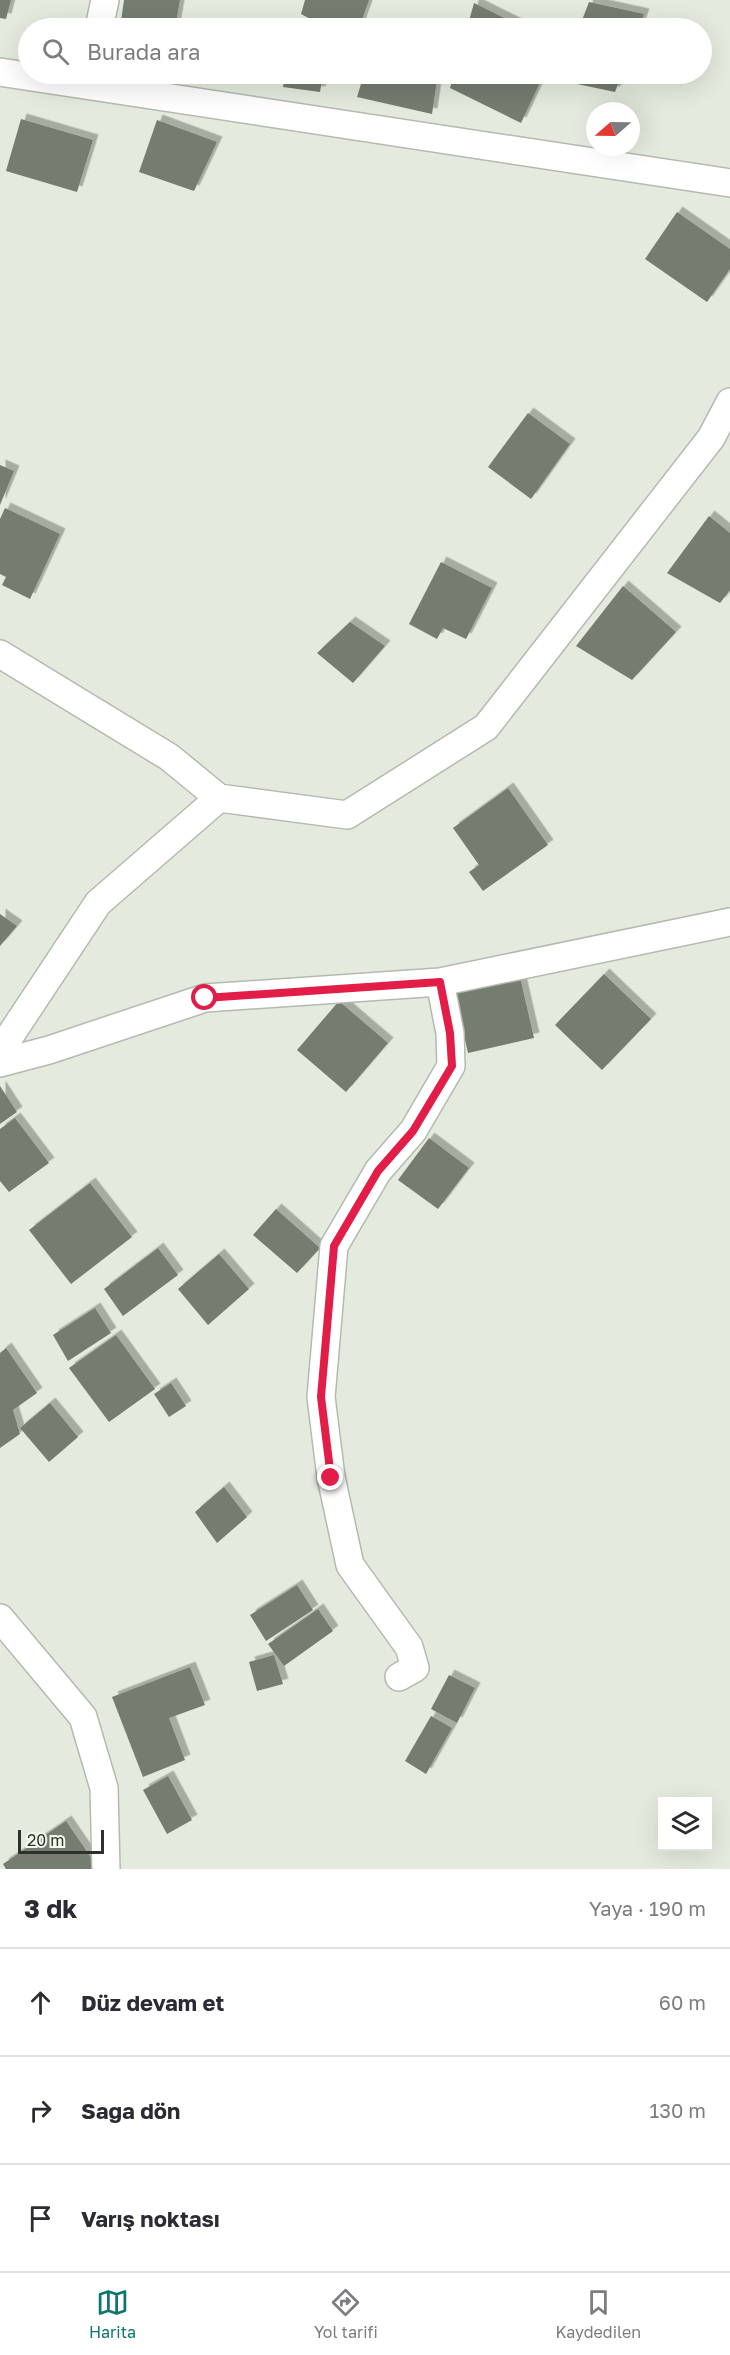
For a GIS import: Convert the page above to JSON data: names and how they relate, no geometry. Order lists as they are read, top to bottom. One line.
{"scale_bar":"20 m","north":"left","page":{"search":"Burada ara","scale":"20 m","heading":["3 dk","Yaya · 190 m"],"list":[["Düz devam et","60 m"],["Sağa dön","130 m"],"Varış noktası"],"nav":["Harita","Yol tarifi","Kaydedilen"]}}
